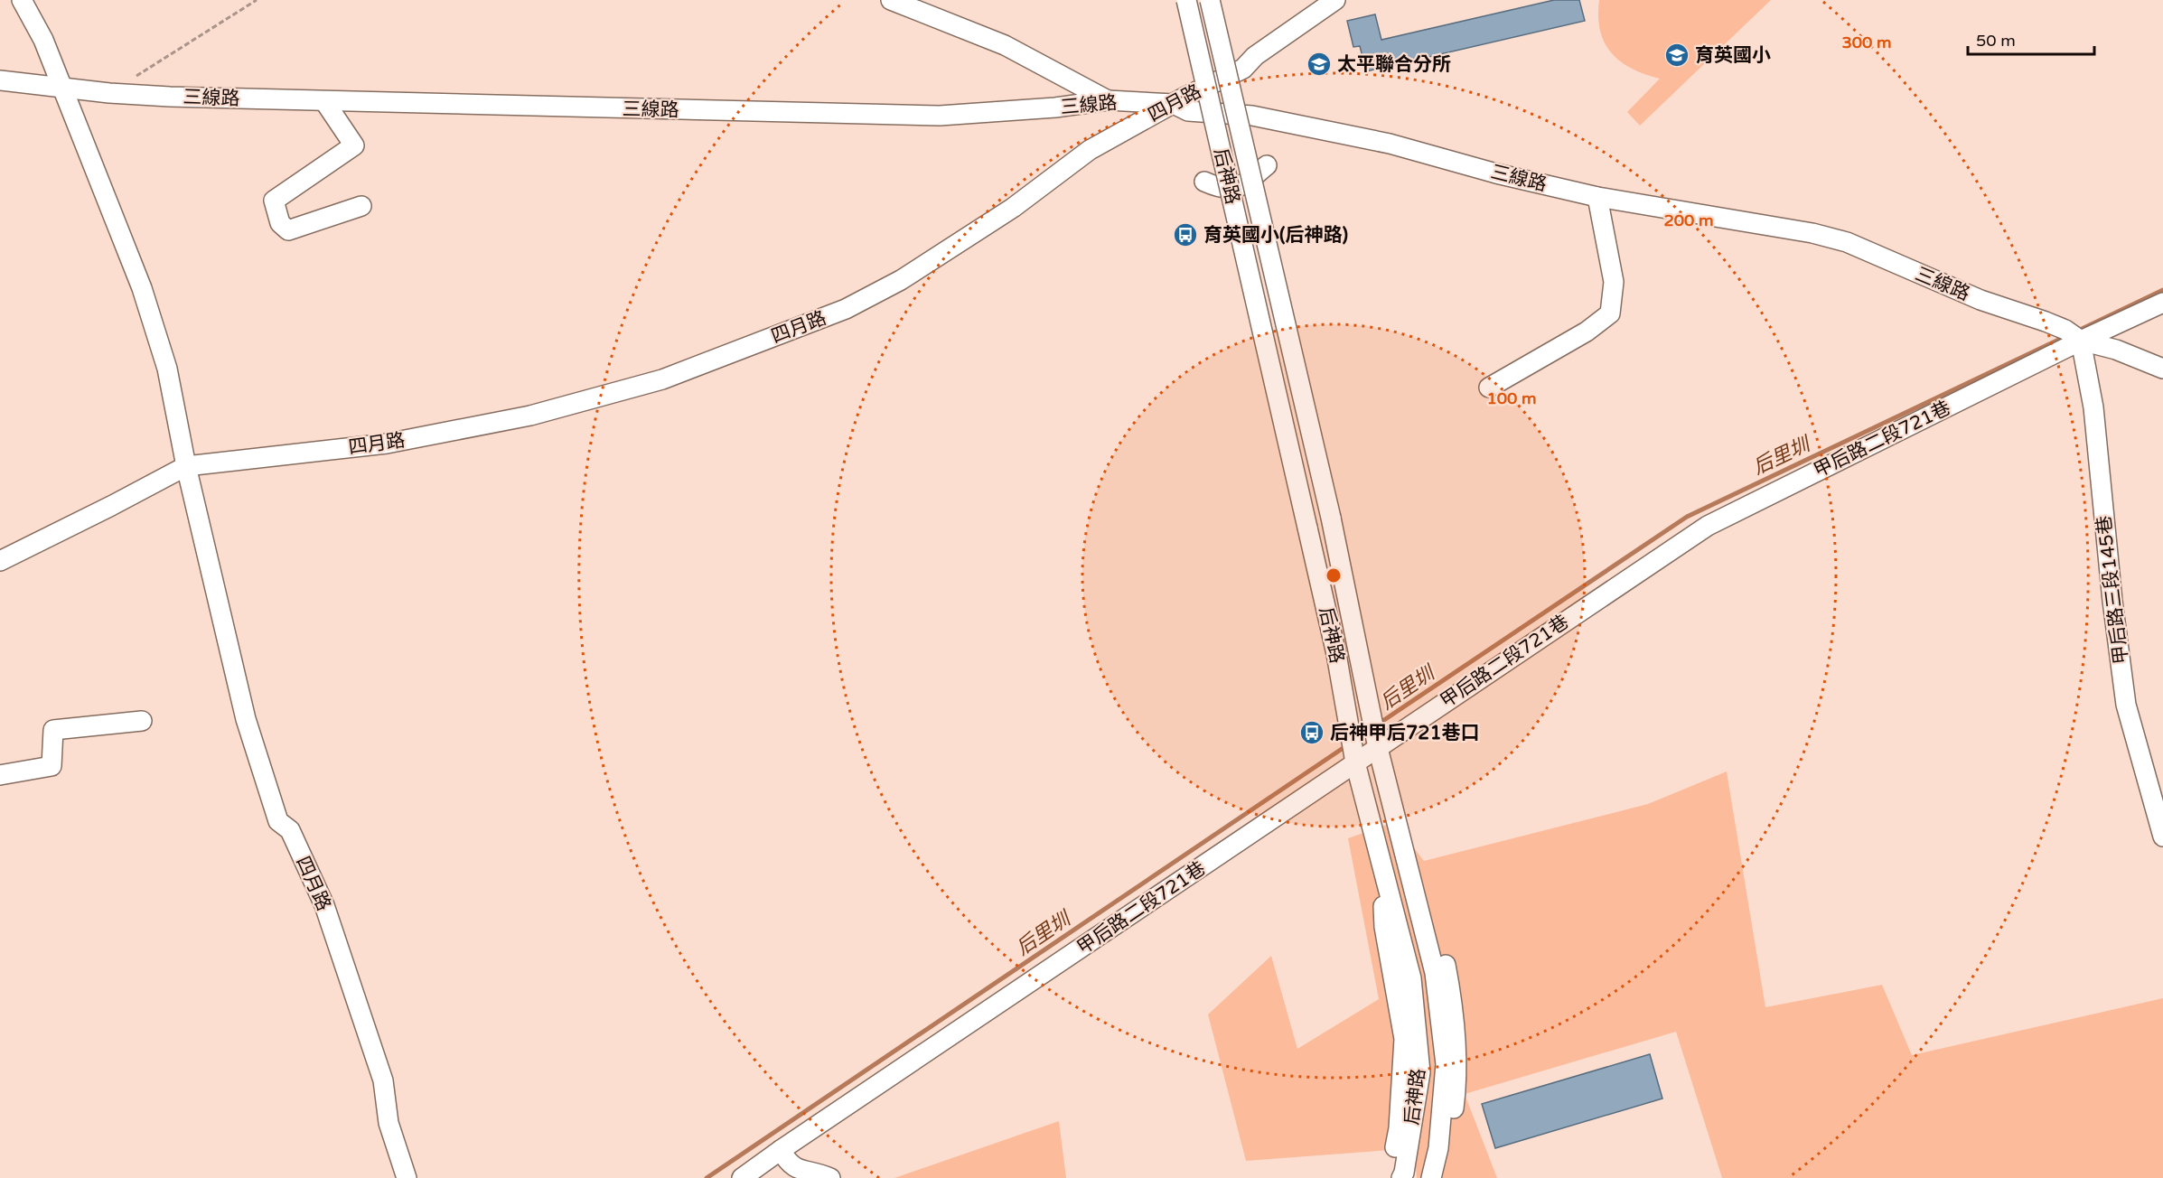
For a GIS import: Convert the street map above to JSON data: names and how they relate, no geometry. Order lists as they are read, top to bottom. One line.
{"streets":{"street":["三線路","四月路","后神路","甲后路二段721巷","甲后路三段145巷"]},"crossings":[["三線路","四月路"],["三線路","甲后路二段721巷"],["三線路","甲后路三段145巷"],["后神路","甲后路二段721巷"],["甲后路二段721巷","甲后路三段145巷"]],"water":["后里圳"],"places":{"school or university":["育英國小","太平聯合分所"],"bus stop":["育英國小(后神路)","后神甲后721巷口"]},"scale_bar":"50 m","rings":["300 m","200 m","100 m"]}
